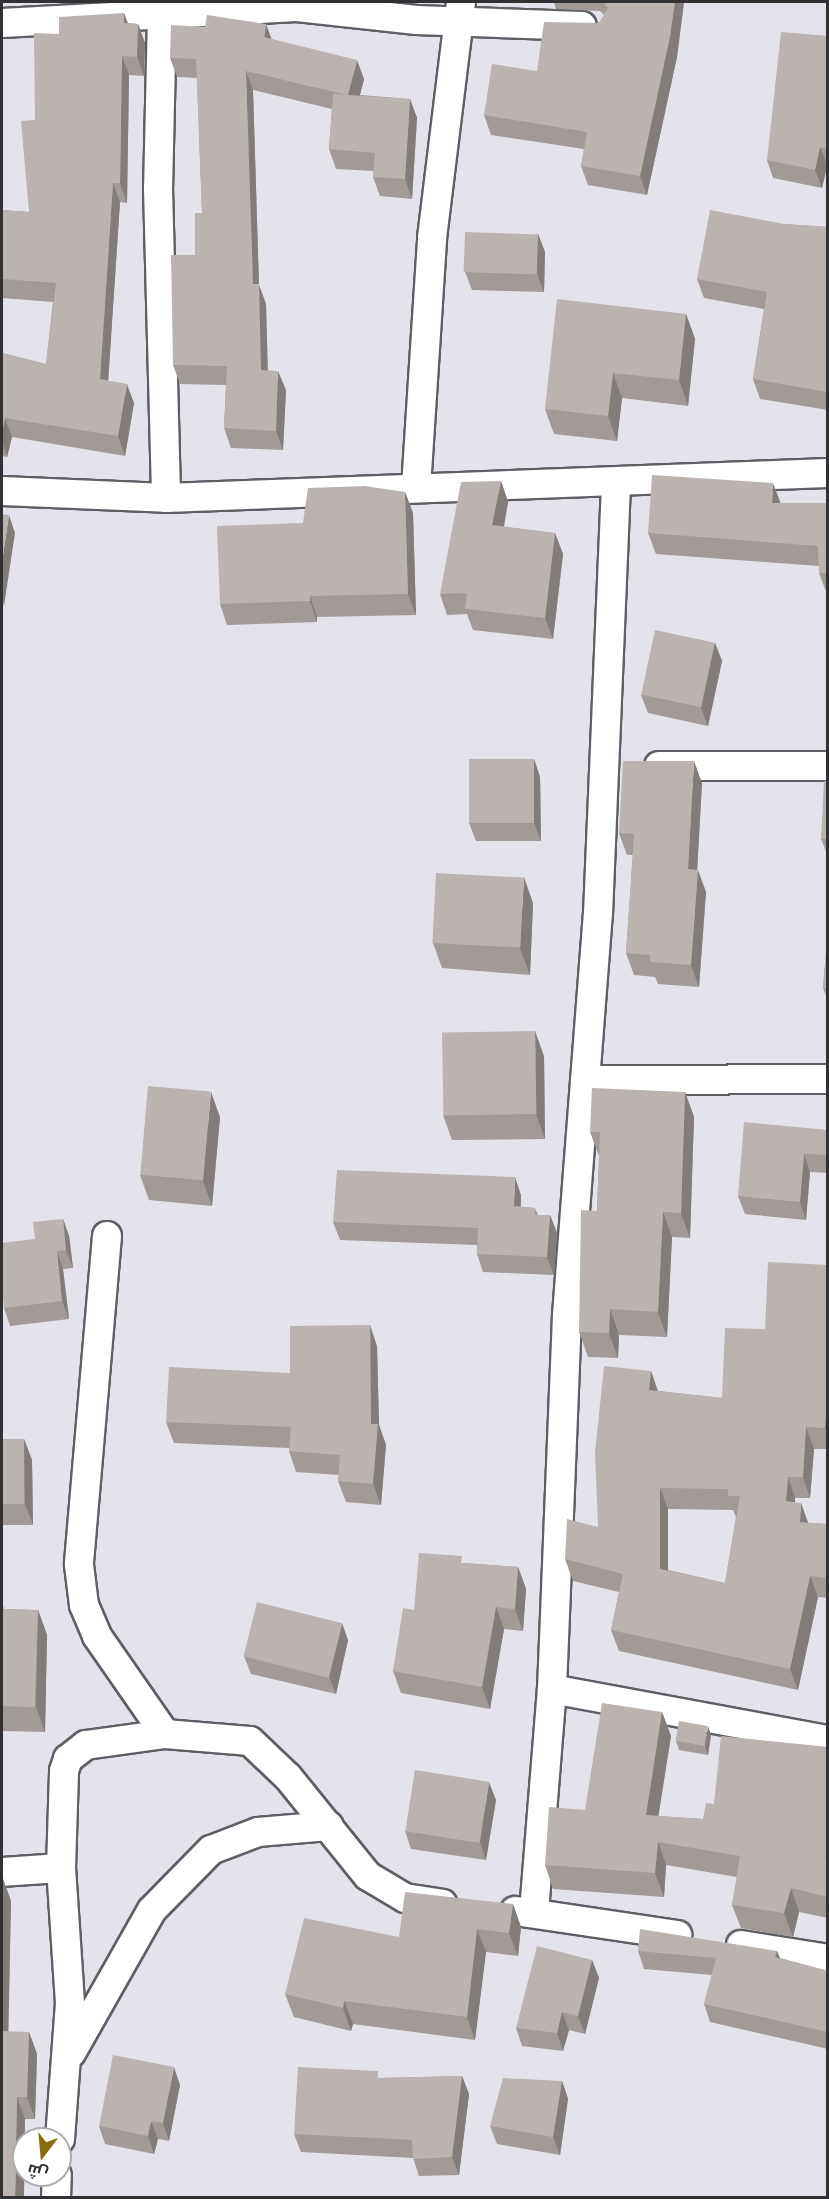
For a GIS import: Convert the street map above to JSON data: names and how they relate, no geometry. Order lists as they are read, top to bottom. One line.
{"north":"bottom"}
